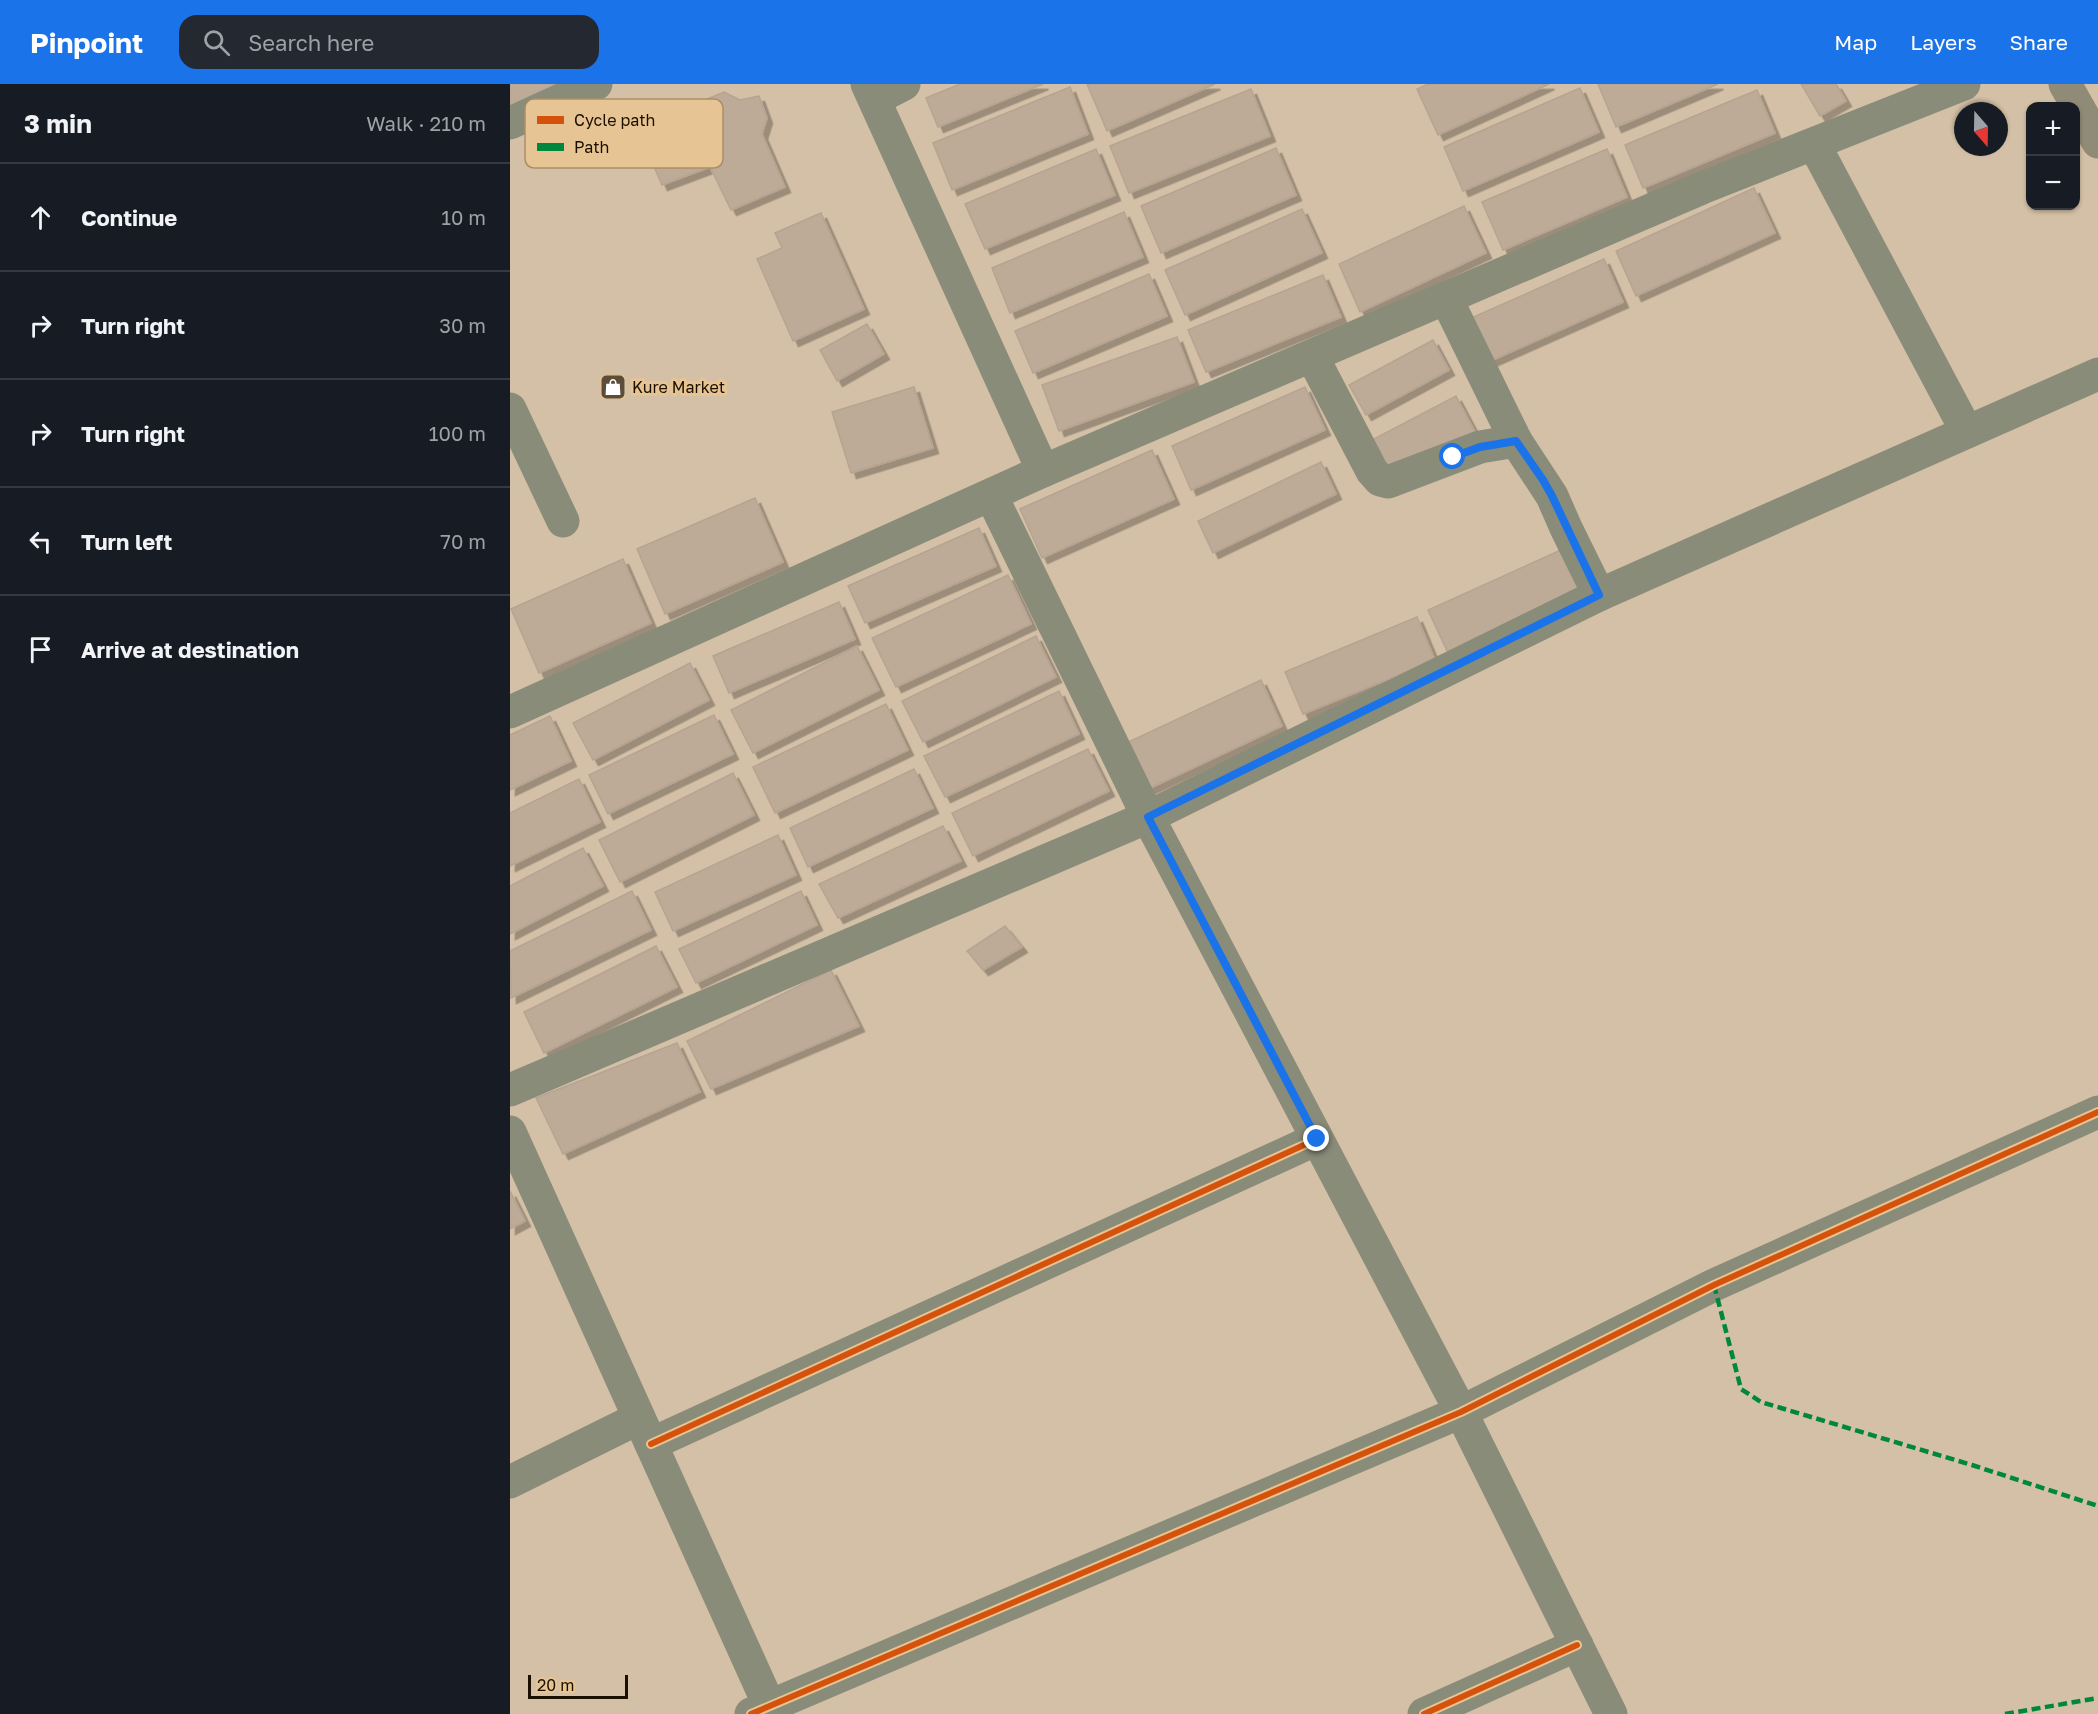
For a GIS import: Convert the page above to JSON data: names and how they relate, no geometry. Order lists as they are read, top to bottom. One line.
{"places":{"shop":["Kure Market"]},"legend":["Cycle path","Path"],"scale_bar":"20 m","north":"bottom","page":{"header":"Pinpoint","search":"Search here","nav":["Map","Layers","Share"],"heading":["3 min","Walk · 210 m"],"map_buttons":["+","−"],"list":[["Continue","10 m"],["Turn right","30 m"],["Turn right","100 m"],["Turn left","70 m"],"Arrive at destination"],"scale":"20 m"}}
